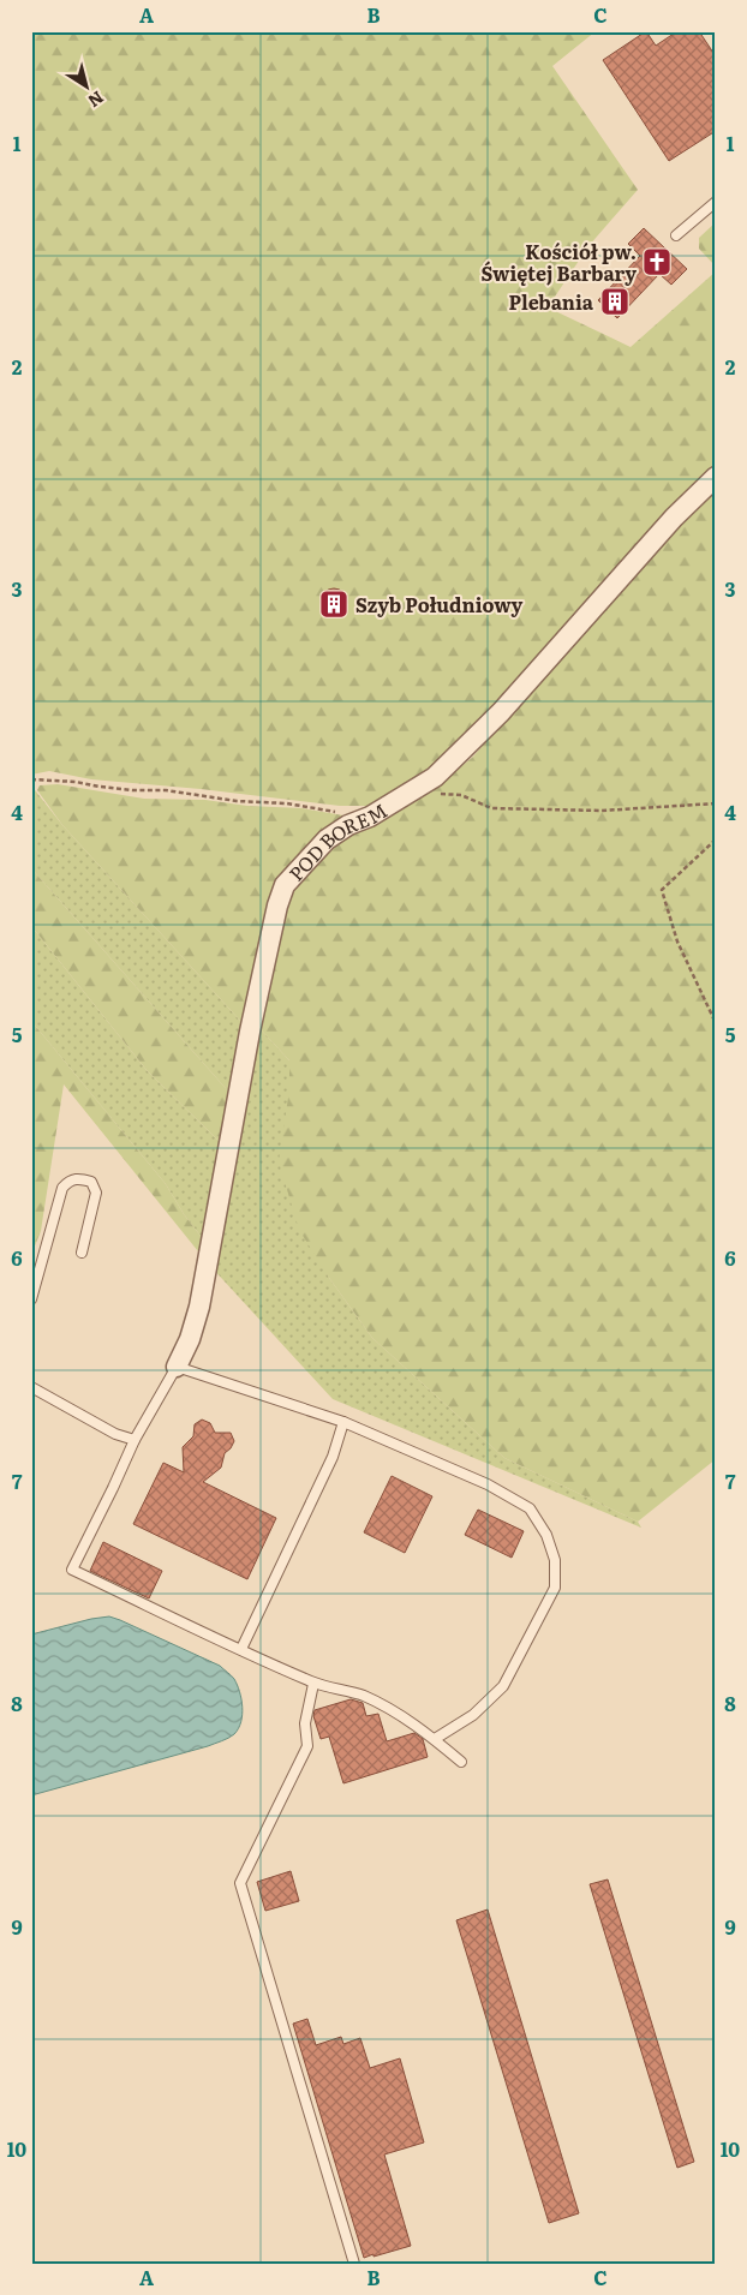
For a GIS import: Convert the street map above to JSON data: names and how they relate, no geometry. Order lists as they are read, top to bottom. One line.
{"streets":{"street":["POD BOREM"]},"places":{"church":["Kościół pw. Świętej Barbary"],"building":["Plebania","Szyb Południowy"]},"north":"bottom right","grid":{"columns":["A","B","C"],"rows":["1","2","3","4","5","6","7","8","9","10"]}}
